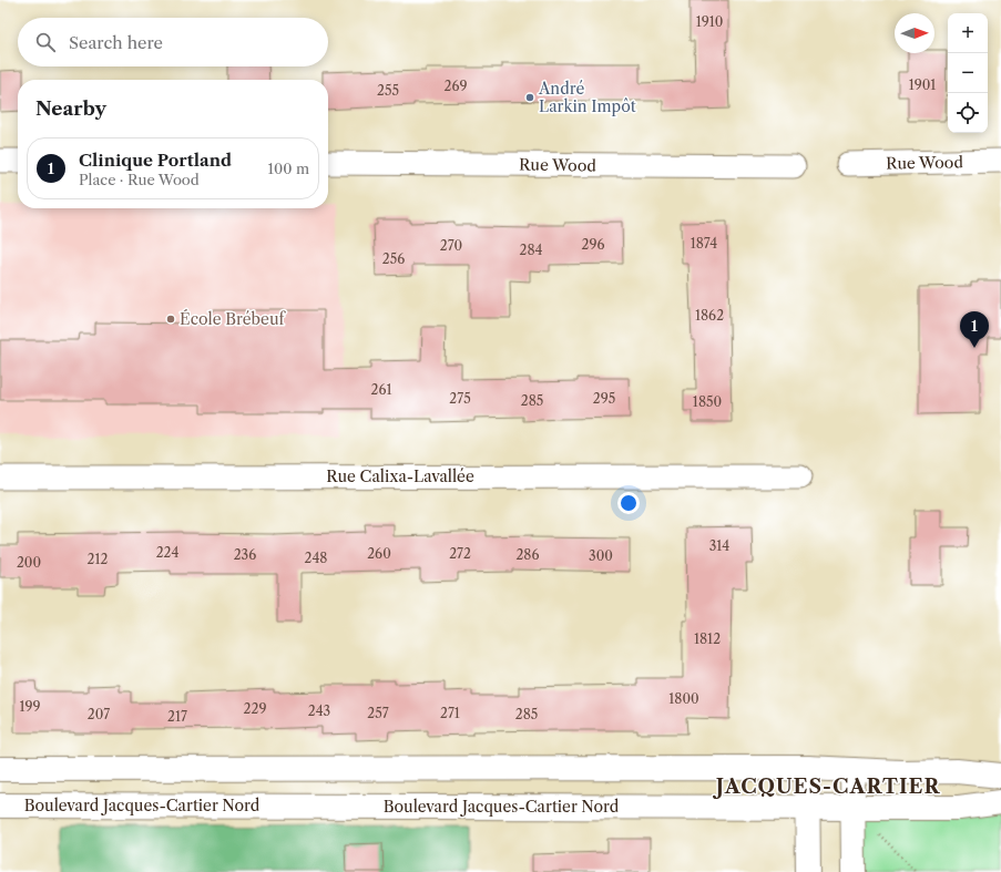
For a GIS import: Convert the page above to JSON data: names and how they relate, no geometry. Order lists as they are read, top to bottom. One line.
{"streets":{"main road":["Boulevard Jacques-Cartier Nord"],"street":["Rue Wood","Rue Calixa-Lavallée"]},"districts":["JACQUES-CARTIER"],"places":["André Larkin Impôt","École Brébeuf"],"house_numbers":["1910","1901","269","255","1874","296","270","284","256","1862","261","275","295","285","1850","314","224","260","272","236","286","300","248","212","200","1812","1800","199","229","243","257","271","207","285","217"],"north":"right","page":{"map_buttons":["+","−"],"search":"Search here","heading":"Nearby","list":[{"mark":"1","name":"Clinique Portland","note":"Place · Rue Wood","value":"100 m"}],"pins":"1"}}
